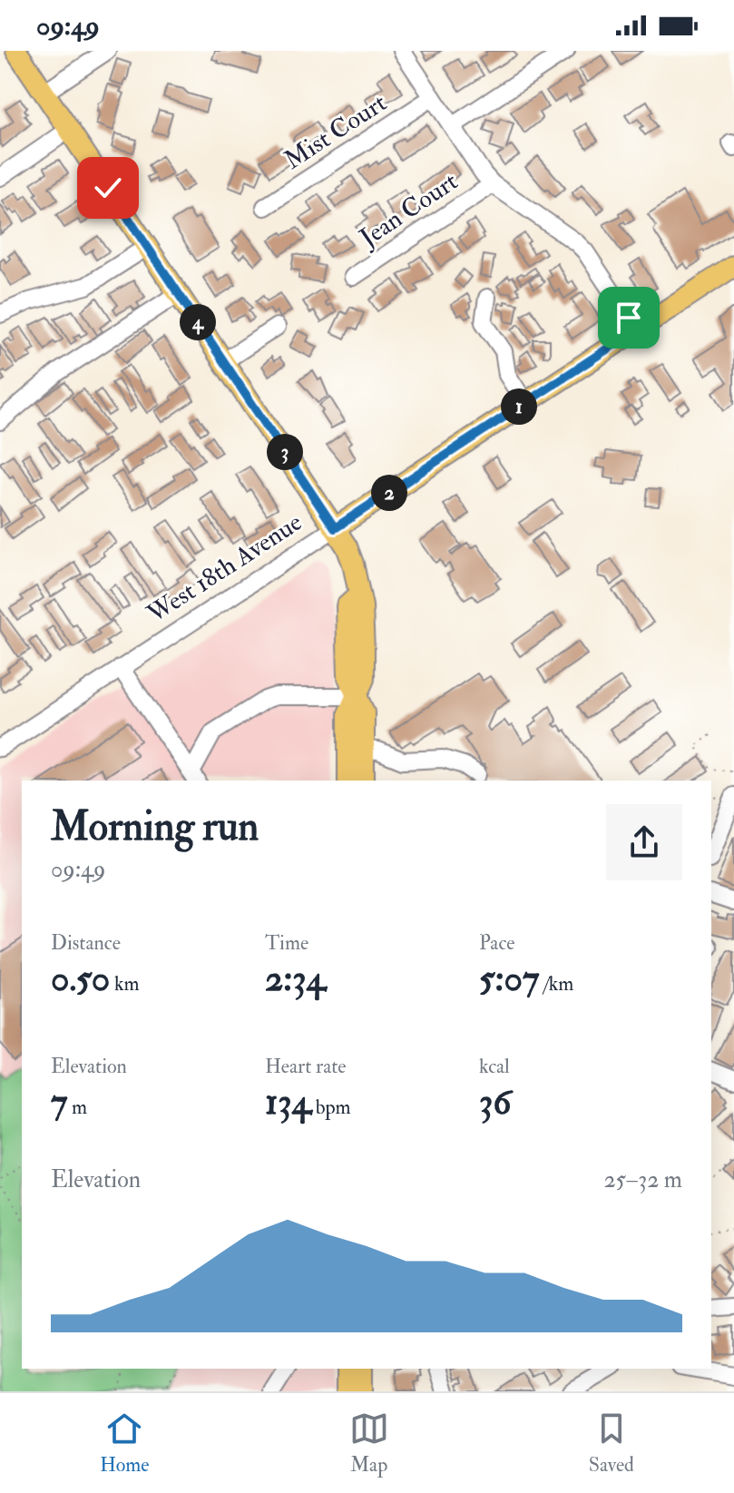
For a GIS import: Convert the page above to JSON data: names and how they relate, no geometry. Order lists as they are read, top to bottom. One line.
{"streets":{"main road":["West 18th Avenue"],"street":["Mist Court","Jean Court"]},"page":{"status":"09:49","pins":["4","1","3","2"],"heading":["Morning run","09:49"],"stats":[["Distance","0.50 km"],["Time","2:34"],["Pace","5:07 /km"],["Elevation","7 m"],["Heart rate","134 bpm"],["kcal","36"]],"chart":["Elevation","25–32 m"],"tabs":["Home","Map","Saved"]}}
